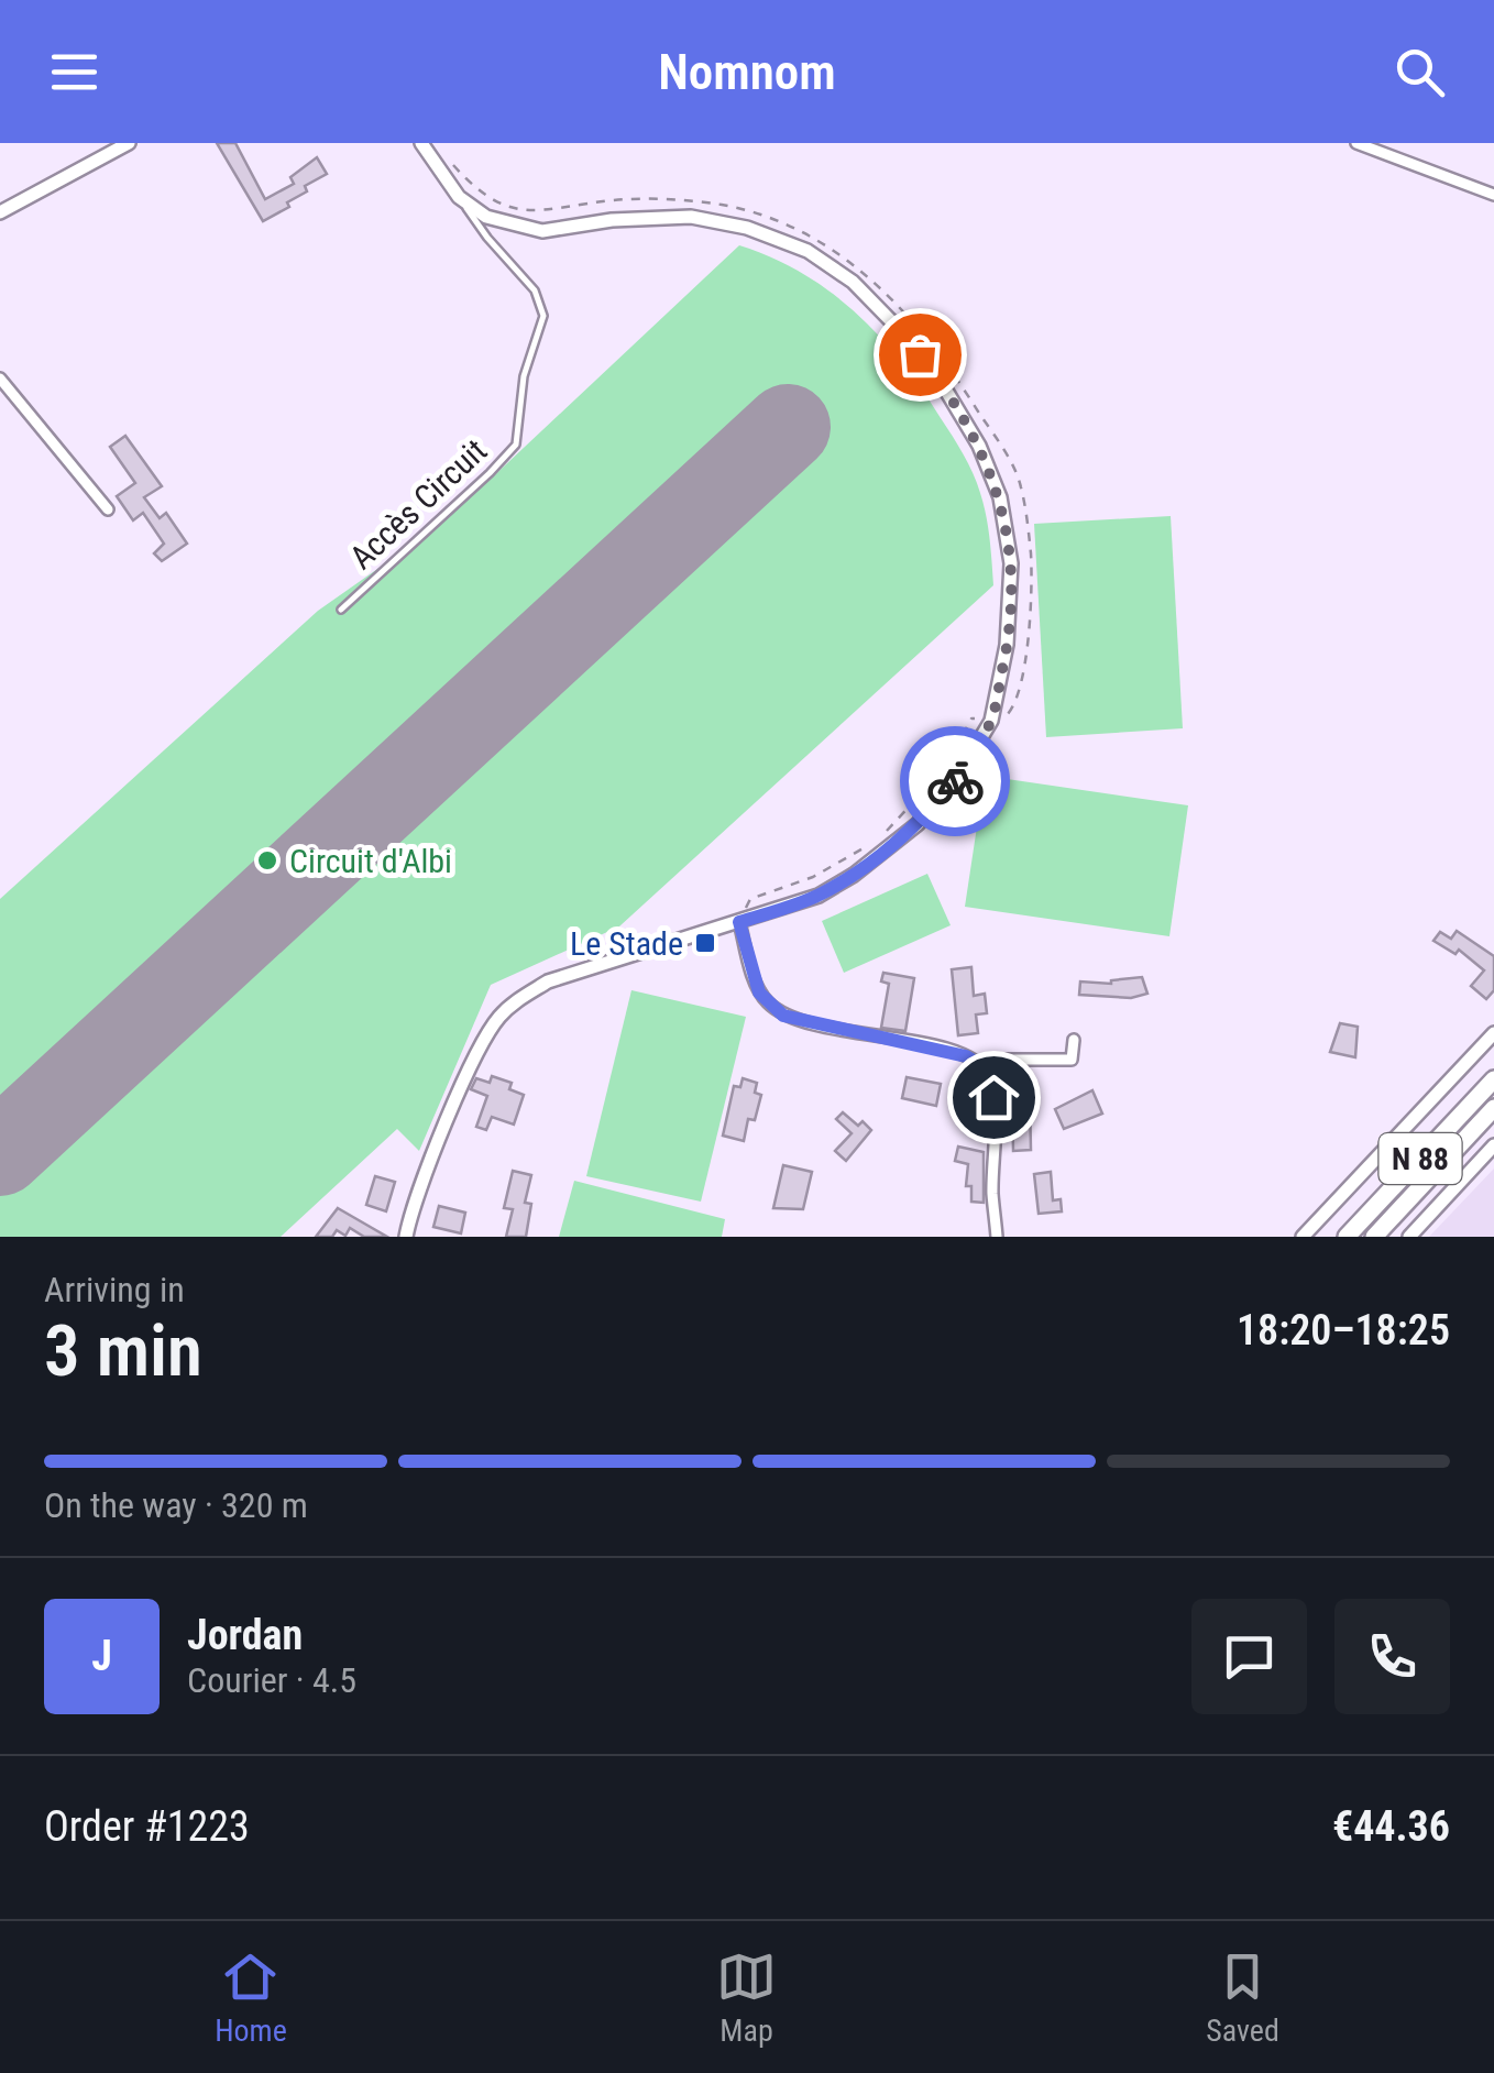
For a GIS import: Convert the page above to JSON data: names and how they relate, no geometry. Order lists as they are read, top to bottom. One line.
{"streets":{"highway":["N 88"],"lane":["Accès Circuit"]},"places":{"other":["Circuit d'Albi"],"transit":["Le Stade"]},"page":{"header":"Nomnom","heading":["3 min","Arriving in","18:20–18:25"],"panel":["Jordan","Courier · 4.5","Order #1223","€44.36"],"bar":"On the way · 320 m","round":"J","tabs":["Home","Map","Saved"]}}
